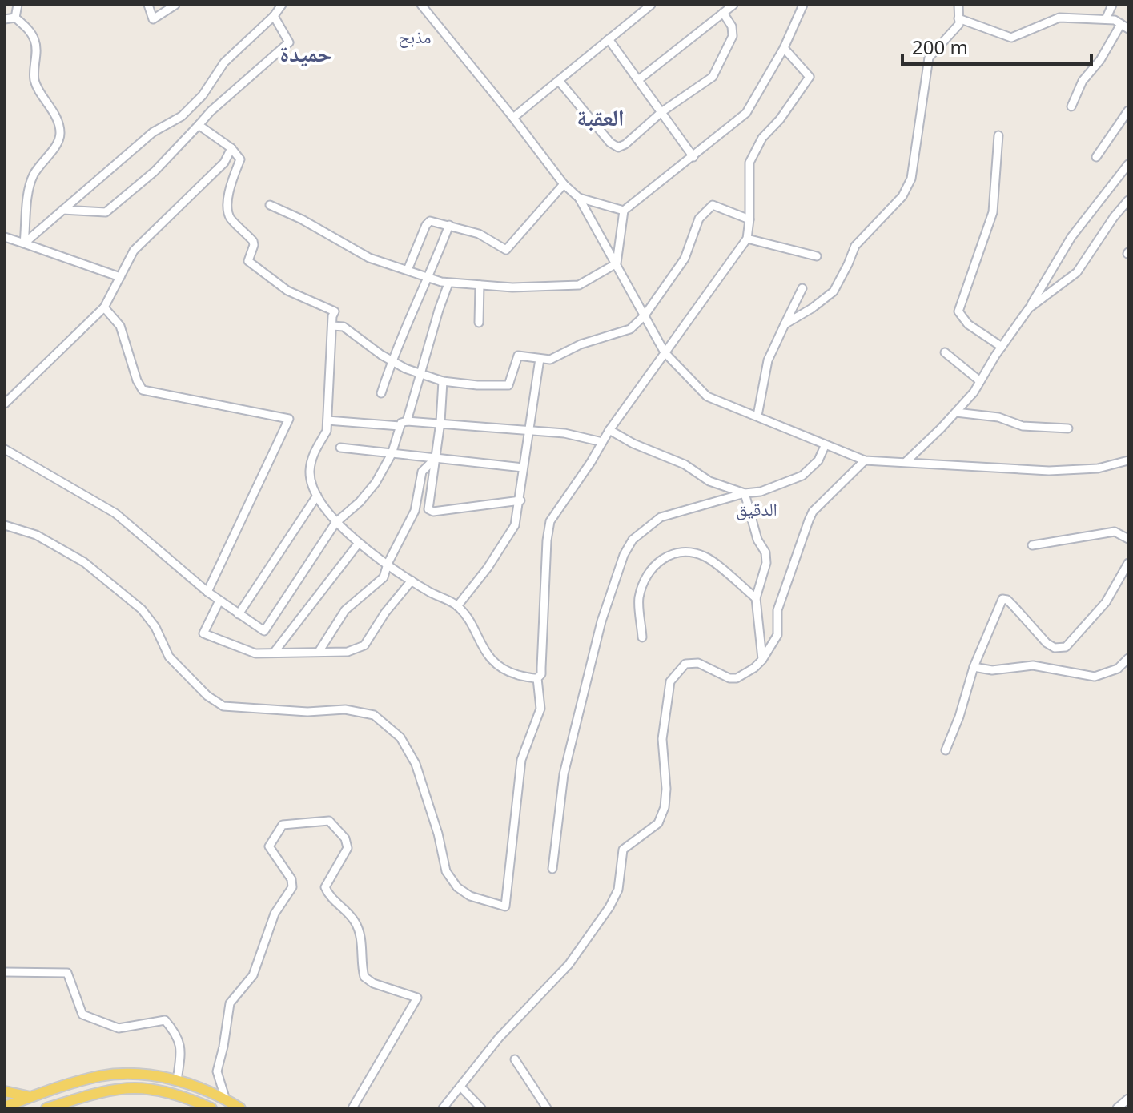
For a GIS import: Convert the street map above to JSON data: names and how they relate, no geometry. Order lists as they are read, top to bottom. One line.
{"districts":["مذبح","حميدة","العقبة","الدقيق"],"scale_bar":"200 m"}
